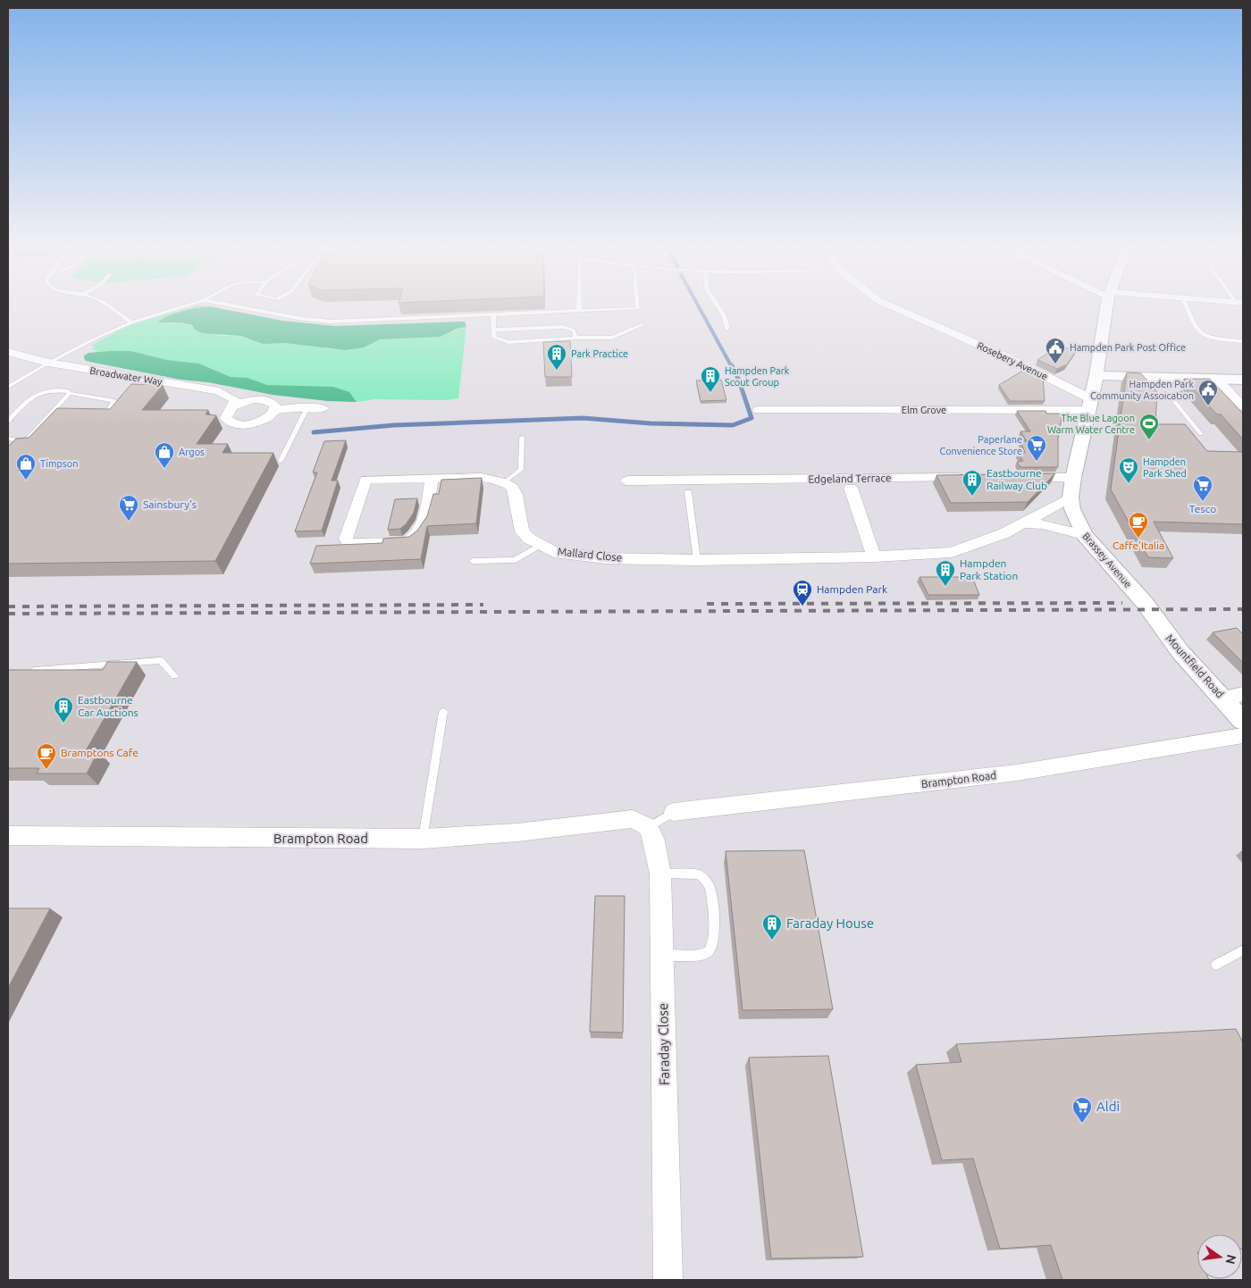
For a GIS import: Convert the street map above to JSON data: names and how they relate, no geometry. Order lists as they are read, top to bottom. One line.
{"streets":{"street":["Rosebery Avenue","Broadwater Way","Elm Grove","Edgeland Terrace","Mallard Close","Brassey Avenue","Mountfield Road","Brampton Road","Faraday Close"]},"crossings":[["Rosebery Avenue","Elm Grove"],["Rosebery Avenue","Brassey Avenue"],["Elm Grove","Brassey Avenue"],["Mallard Close","Brassey Avenue"],["Brassey Avenue","Mountfield Road"],["Brampton Road","Faraday Close"]],"places":{"public building":["Hampden Park Post Office","Hampden Park Community Assoication"],"building":["Park Practice","Hampden Park Scout Group","Eastbourne Railway Club","Hampden Park Station","Eastbourne Car Auctions","Faraday House"],"sports":["The Blue Lagoon Warm Water Centre"],"supermarket":["Paperlane Convenience Store","Tesco","Sainsbury's","Aldi"],"shop":["Argos","Timpson"],"theatre":["Hampden Park Shed"],"cafe":["Caffe'Italia","Bramptons Cafe"],"station":["Hampden Park"]},"north":"right"}
